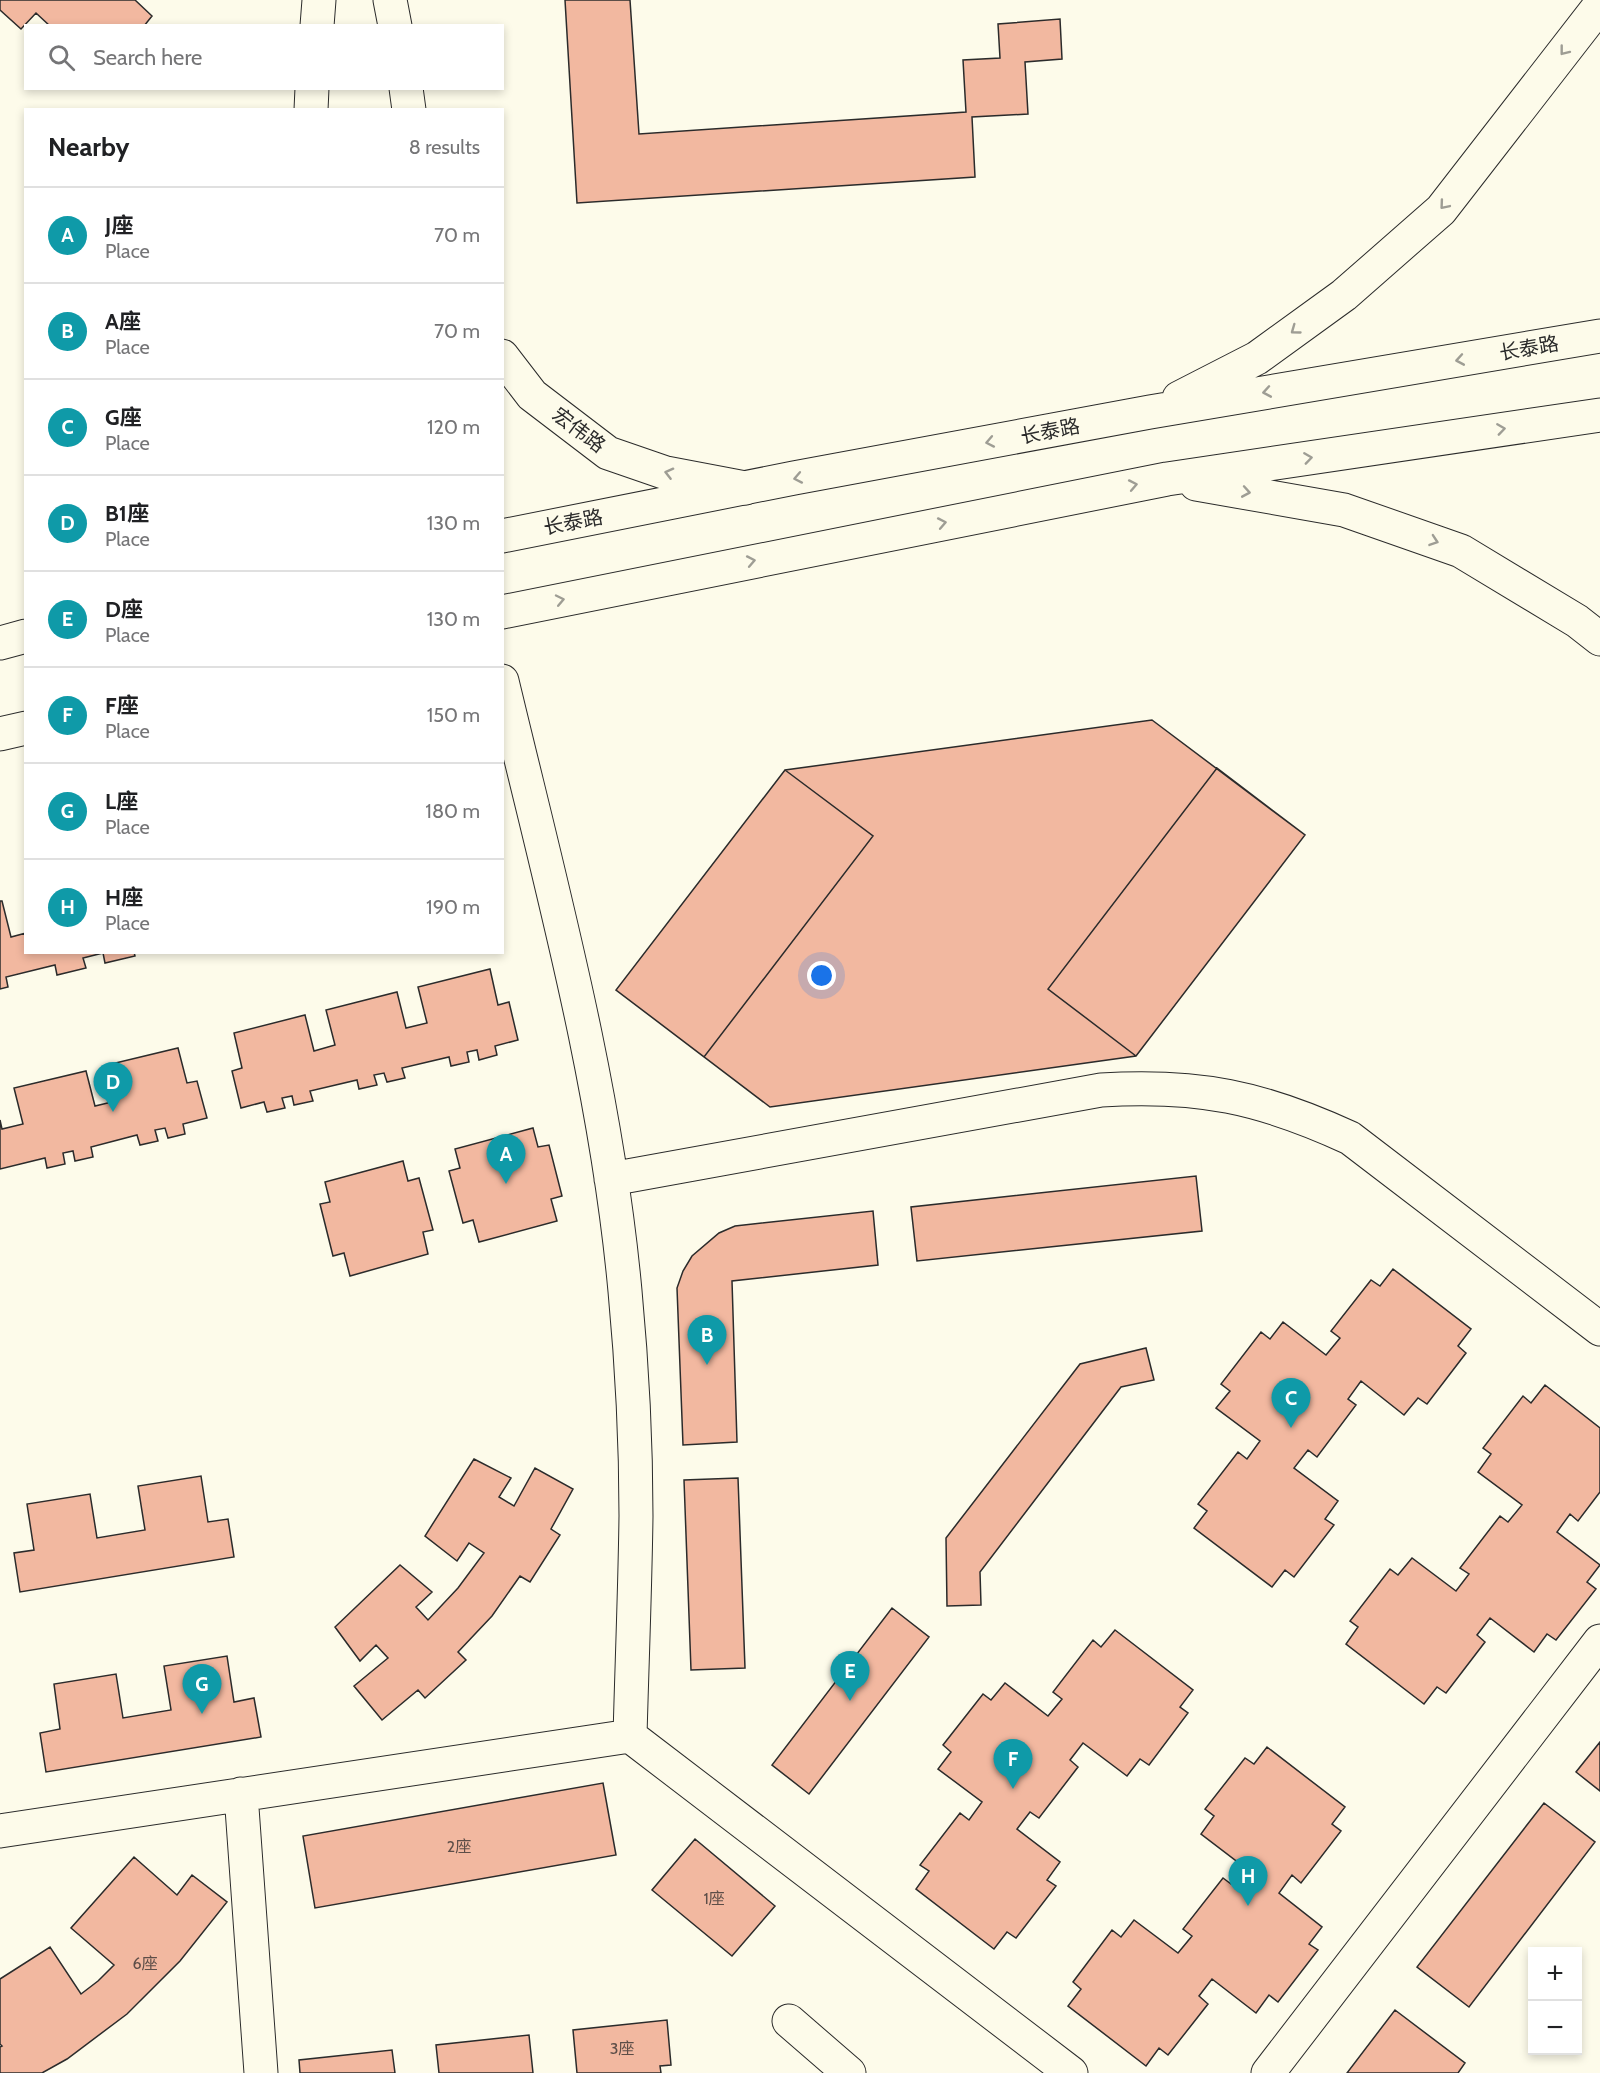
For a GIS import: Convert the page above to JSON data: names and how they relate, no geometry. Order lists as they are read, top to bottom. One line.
{"streets":{"main road":["长泰路","宏伟路"]},"crossings":[["长泰路","宏伟路"]],"one_way":["宏伟路"],"house_numbers":["2座","1座","6座","3座"],"page":{"search":"Search here","heading":["Nearby","8 results"],"list":[{"mark":"A","name":"J座","note":"Place","value":"70 m"},{"mark":"B","name":"A座","note":"Place","value":"70 m"},{"mark":"C","name":"G座","note":"Place","value":"120 m"},{"mark":"D","name":"B1座","note":"Place","value":"130 m"},{"mark":"E","name":"D座","note":"Place","value":"130 m"},{"mark":"F","name":"F座","note":"Place","value":"150 m"},{"mark":"G","name":"L座","note":"Place","value":"180 m"},{"mark":"H","name":"H座","note":"Place","value":"190 m"}],"pins":["D","A","B","C","E","G","F","H"],"map_buttons":["+","−"]}}
